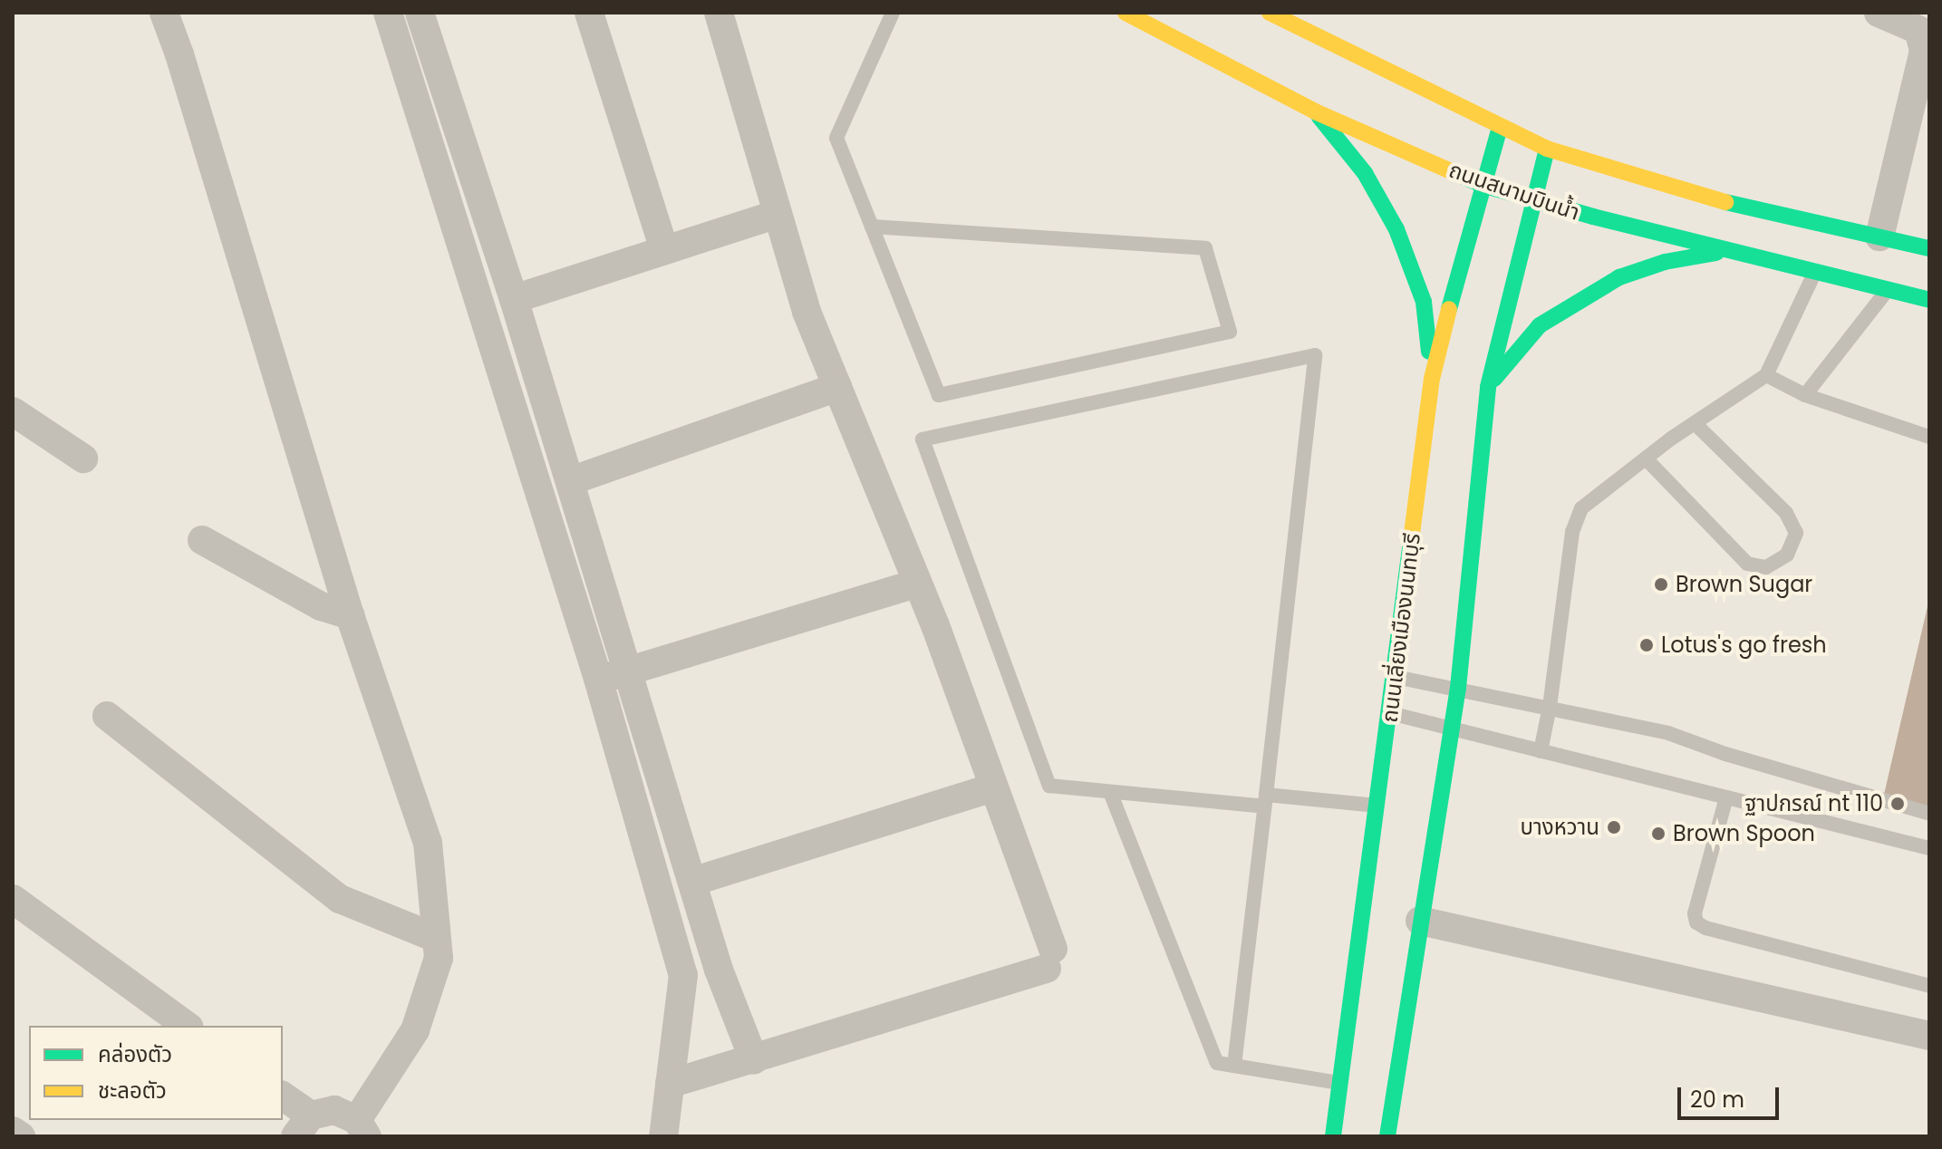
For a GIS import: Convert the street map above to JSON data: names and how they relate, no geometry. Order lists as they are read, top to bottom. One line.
{"streets":{"main road":["ถนนสนามบินน้ำ","ถนนเลี่ยงเมืองนนทบุรี"]},"crossings":[["ถนนสนามบินน้ำ","ถนนเลี่ยงเมืองนนทบุรี"]],"places":["Brown Sugar","Lotus's go fresh","ฐาปกรณ์ nt 110","บางหวาน","Brown Spoon"],"legend":["คล่องตัว","ชะลอตัว"],"scale_bar":"20 m"}
